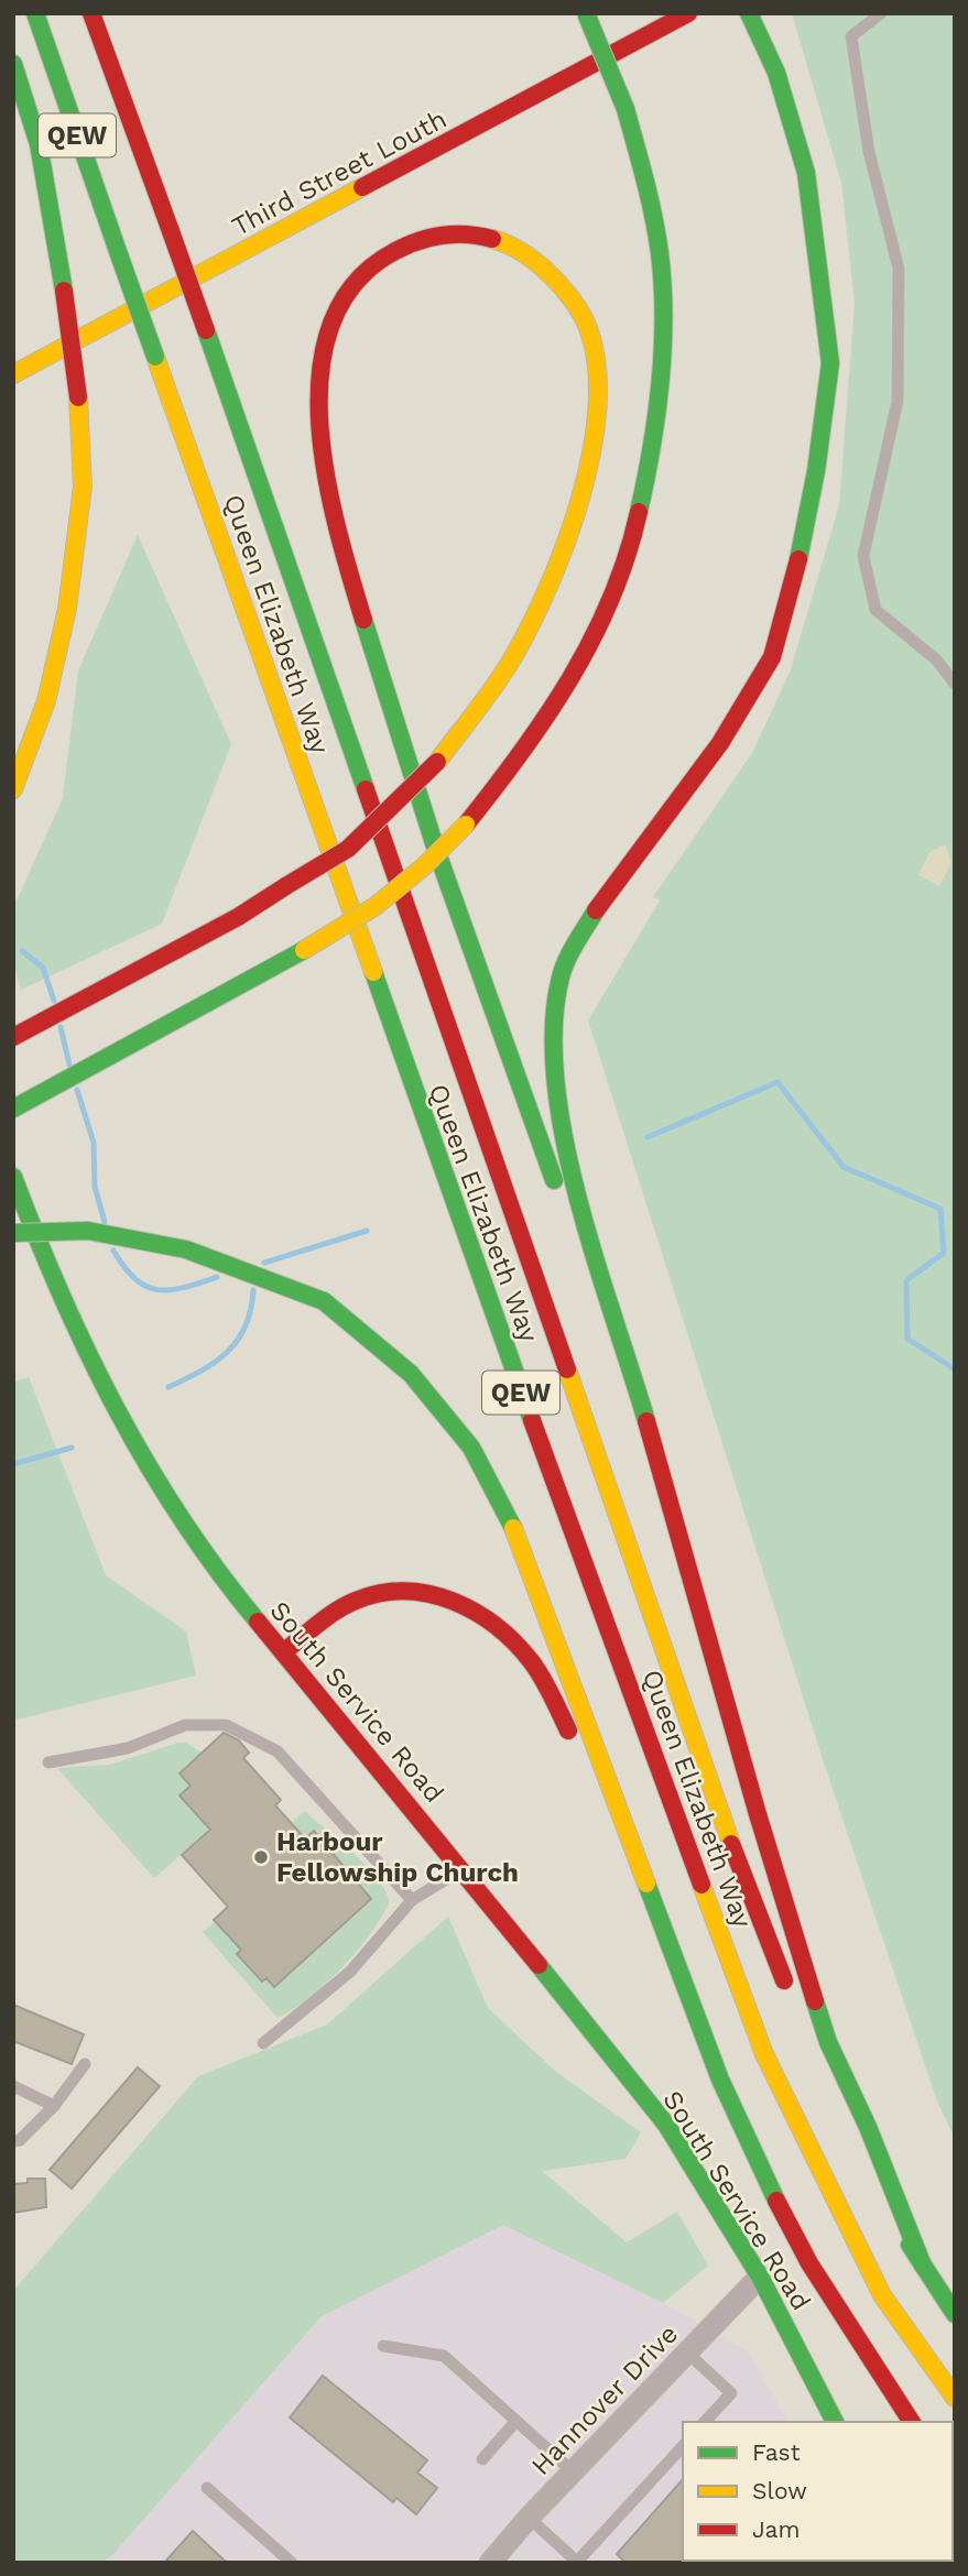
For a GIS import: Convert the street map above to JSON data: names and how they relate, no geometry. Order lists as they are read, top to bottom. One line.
{"streets":{"main road":["QEW","Third Street Louth","Queen Elizabeth Way","South Service Road"],"street":["Hannover Drive"]},"crossings":[["South Service Road","Hannover Drive"]],"places":["Harbour Fellowship Church"],"legend":["Fast","Slow","Jam"]}
